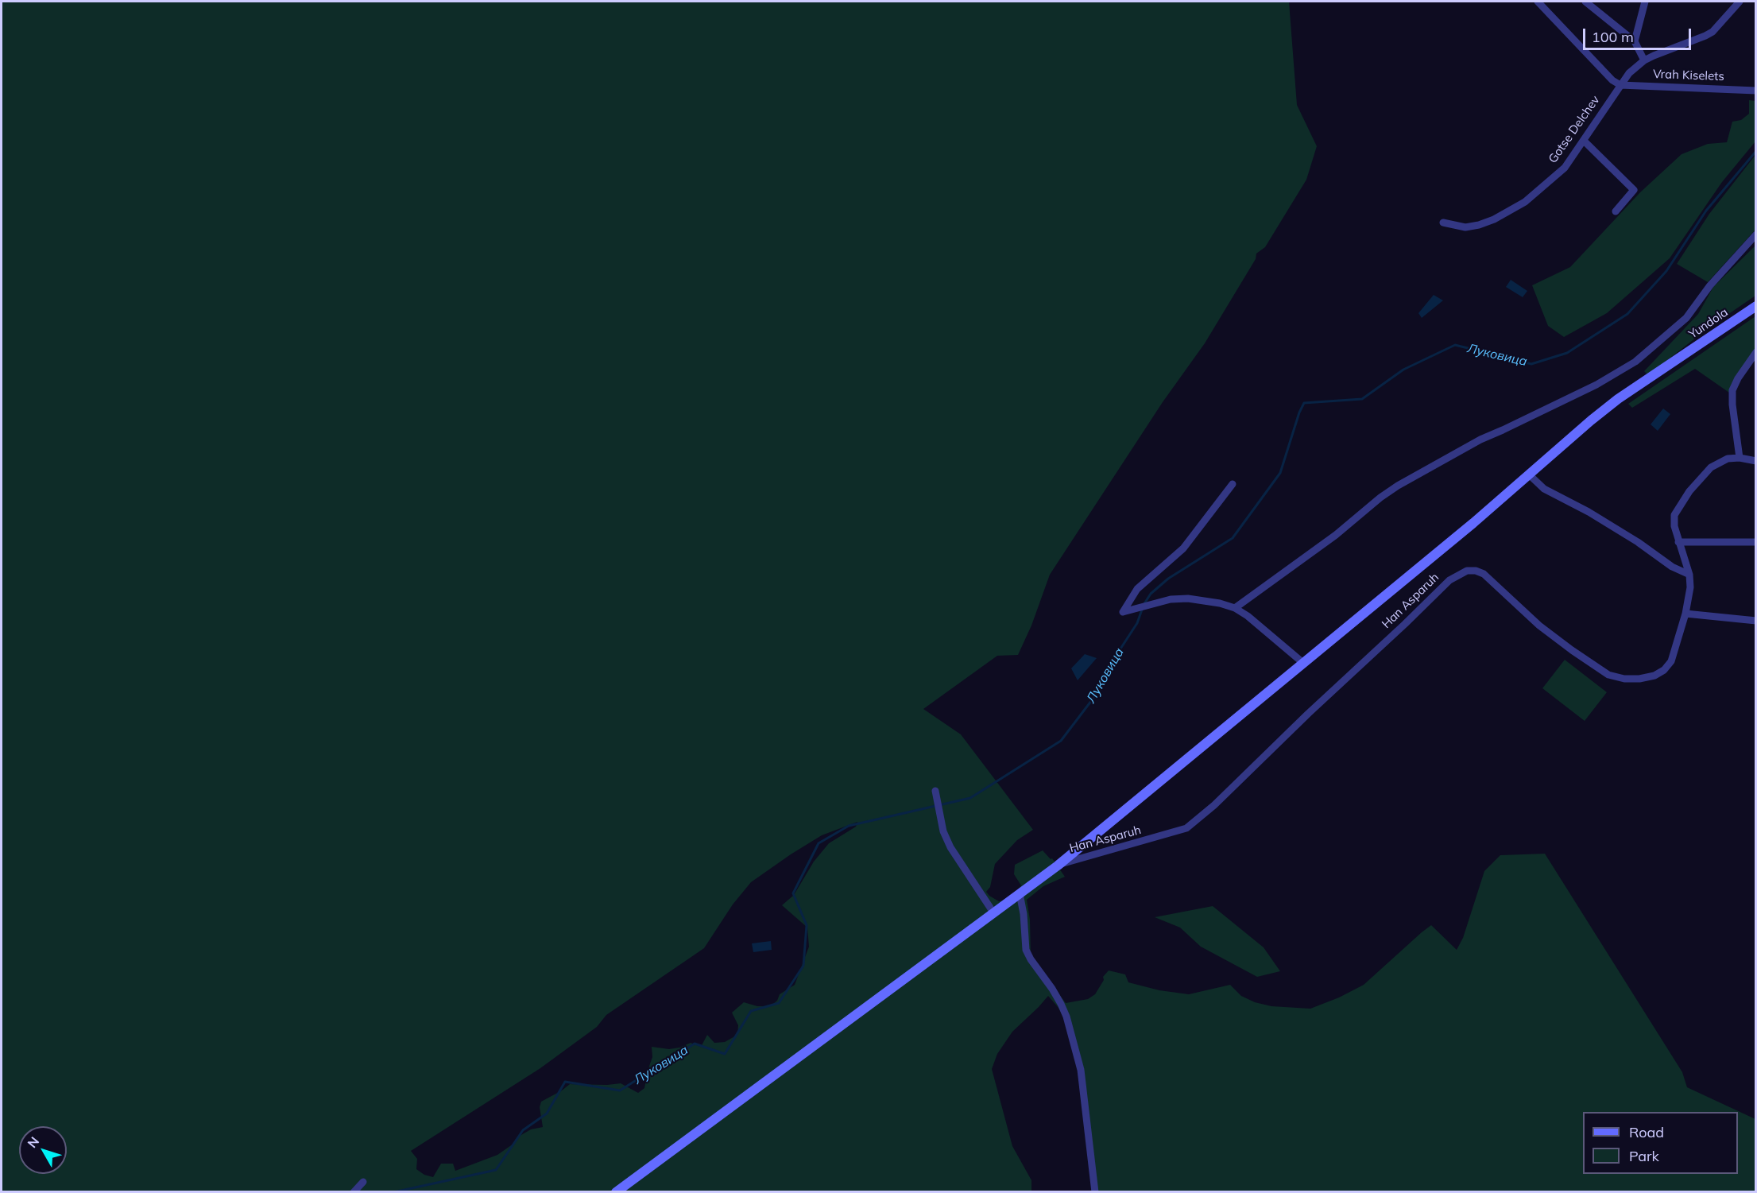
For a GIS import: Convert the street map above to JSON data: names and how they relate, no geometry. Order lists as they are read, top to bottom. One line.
{"streets":{"main road":["Yundola"],"street":["Vrah Kiselets","Gotse Delchev","Han Asparuh"]},"crossings":[["Vrah Kiselets","Gotse Delchev"],["Yundola","Han Asparuh"]],"water":["Луковица"],"legend":["Road","Park"],"scale_bar":"100 m","north":"top left"}
